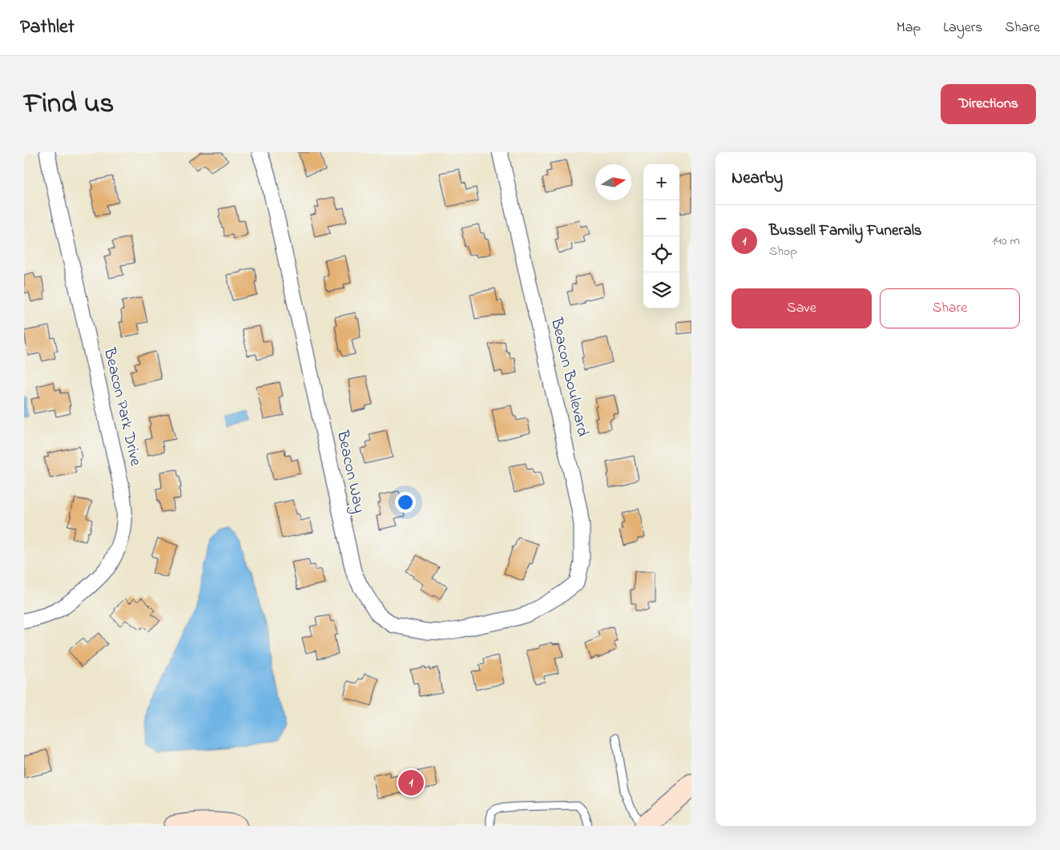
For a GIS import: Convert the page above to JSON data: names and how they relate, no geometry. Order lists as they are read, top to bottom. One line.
{"streets":{"street":["Beacon Boulevard","Beacon Park Drive","Beacon Way"]},"crossings":[["Beacon Boulevard","Beacon Way"]],"north":"right","page":{"header":"Pathlet","nav":["Map","Layers","Share"],"title":"Find us","buttons":["Directions",["Save","Share"]],"heading":"Nearby","map_buttons":["+","−"],"list":[{"mark":"1","name":"Bussell Family Funerals","note":"Shop","value":"140 m"}],"pins":"1"}}
